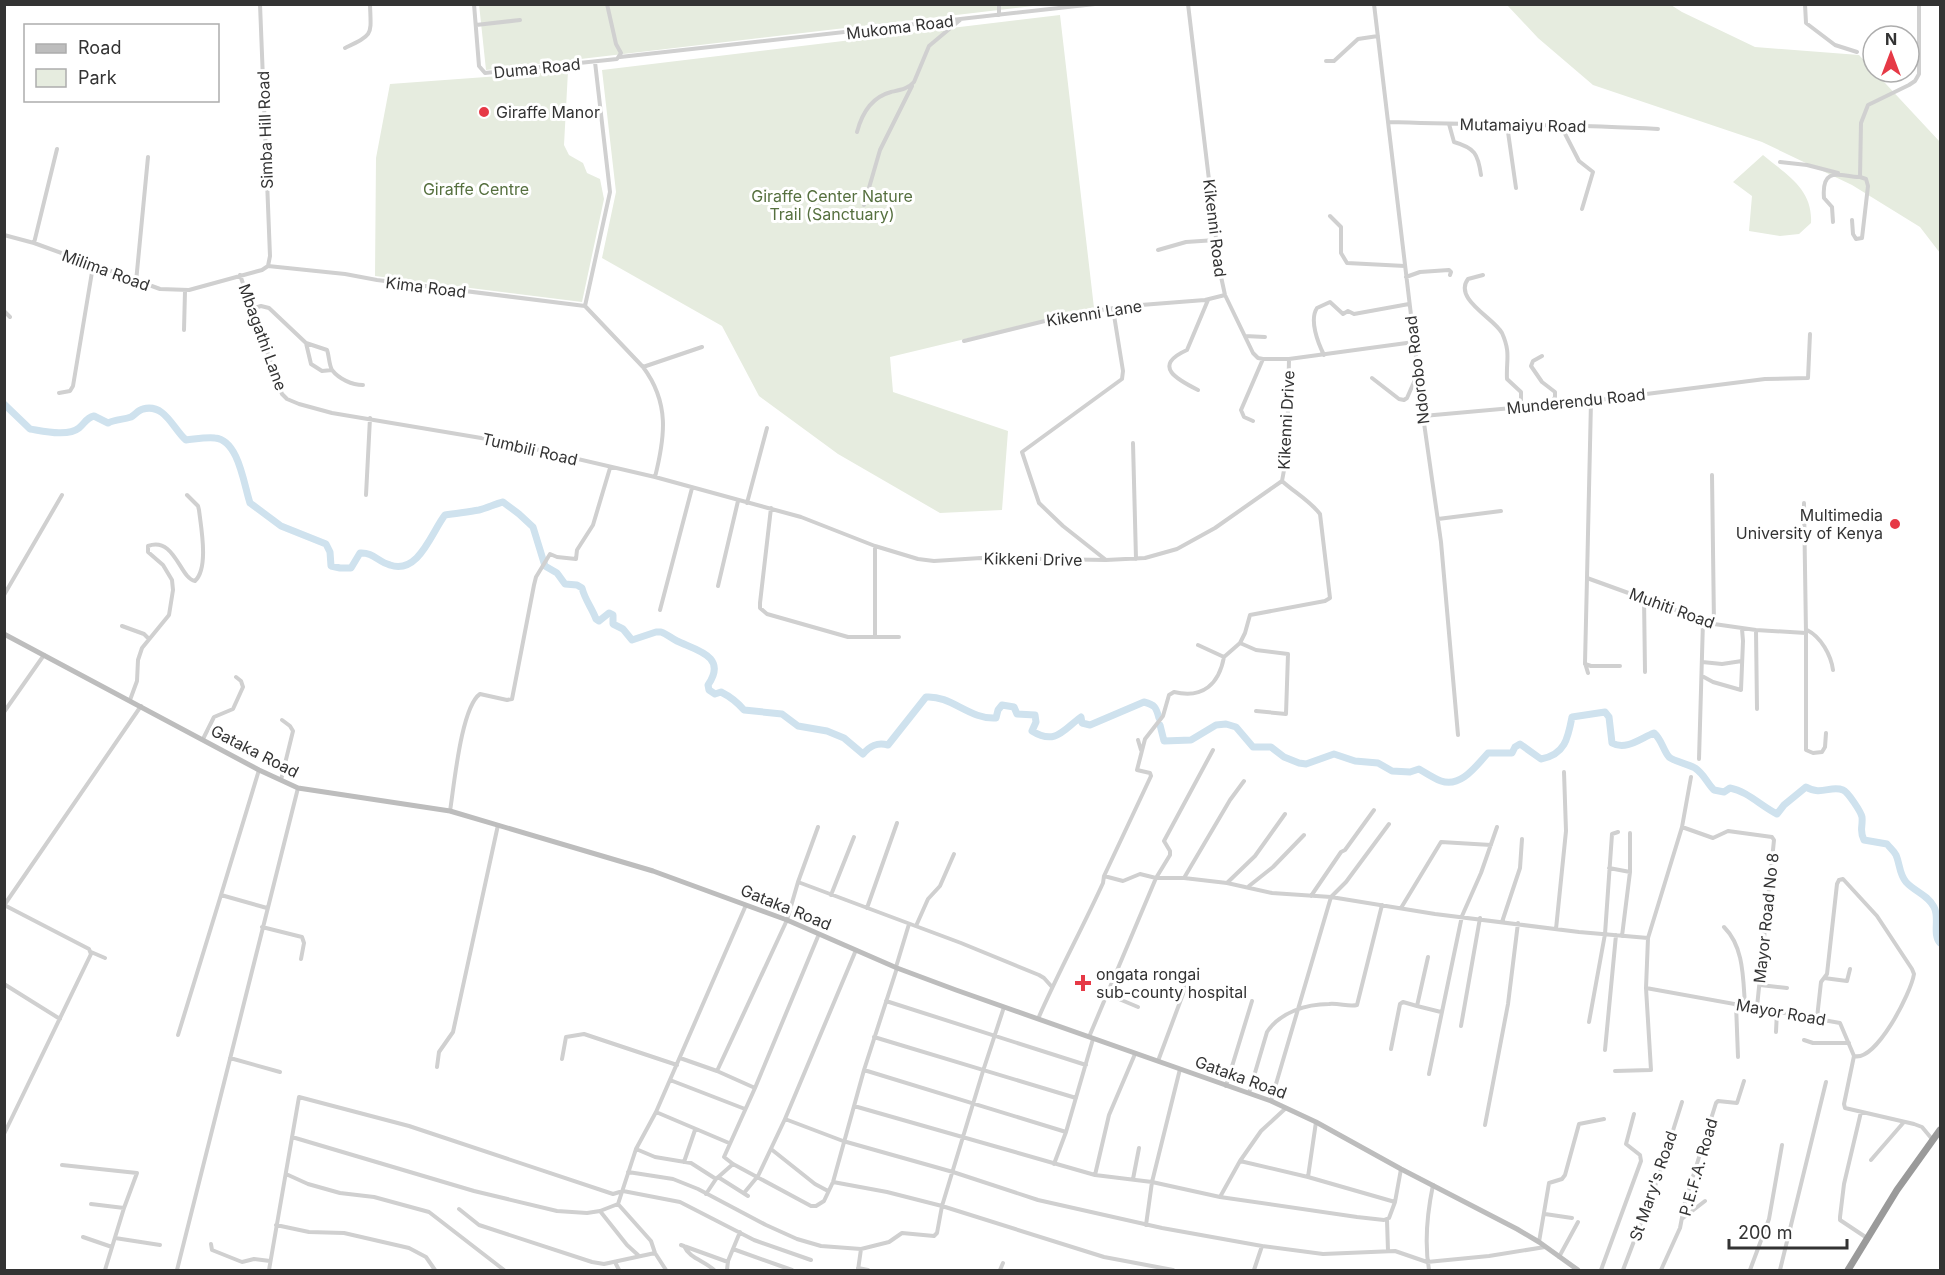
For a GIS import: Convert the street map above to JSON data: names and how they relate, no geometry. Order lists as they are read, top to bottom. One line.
{"streets":{"street":["Mukoma Road","Duma Road","Mutamaiyu Road","Simba Hill Road","Kikenni Road","Milima Road","Kima Road","Kikenni Lane","Mbagathi Lane","Ndorobo Road","Munderendu Road","Kikenni Drive","Tumbili Road","Kikkeni Drive","Muhiti Road","Gataka Road","Mayor Road No 8","Mayor Road","P.E.F.A. Road","St Mary's Road"]},"crossings":[["Mukoma Road","Duma Road"],["Mutamaiyu Road","Ndorobo Road"],["Simba Hill Road","Milima Road"],["Simba Hill Road","Kima Road"],["Kikenni Road","Kikenni Lane"],["Milima Road","Kima Road"],["Milima Road","Mbagathi Lane"],["Mbagathi Lane","Tumbili Road"],["Ndorobo Road","Munderendu Road"],["Kikenni Drive","Kikkeni Drive"],["Tumbili Road","Kikkeni Drive"],["Mayor Road No 8","Mayor Road"]],"parks":["Giraffe Centre","Giraffe Center Nature Trail (Sanctuary)"],"places":{"other":["Giraffe Manor","Multimedia University of Kenya"],"health":["ongata rongai sub-county hospital"]},"legend":["Road","Park"],"scale_bar":"200 m","north":"top"}
